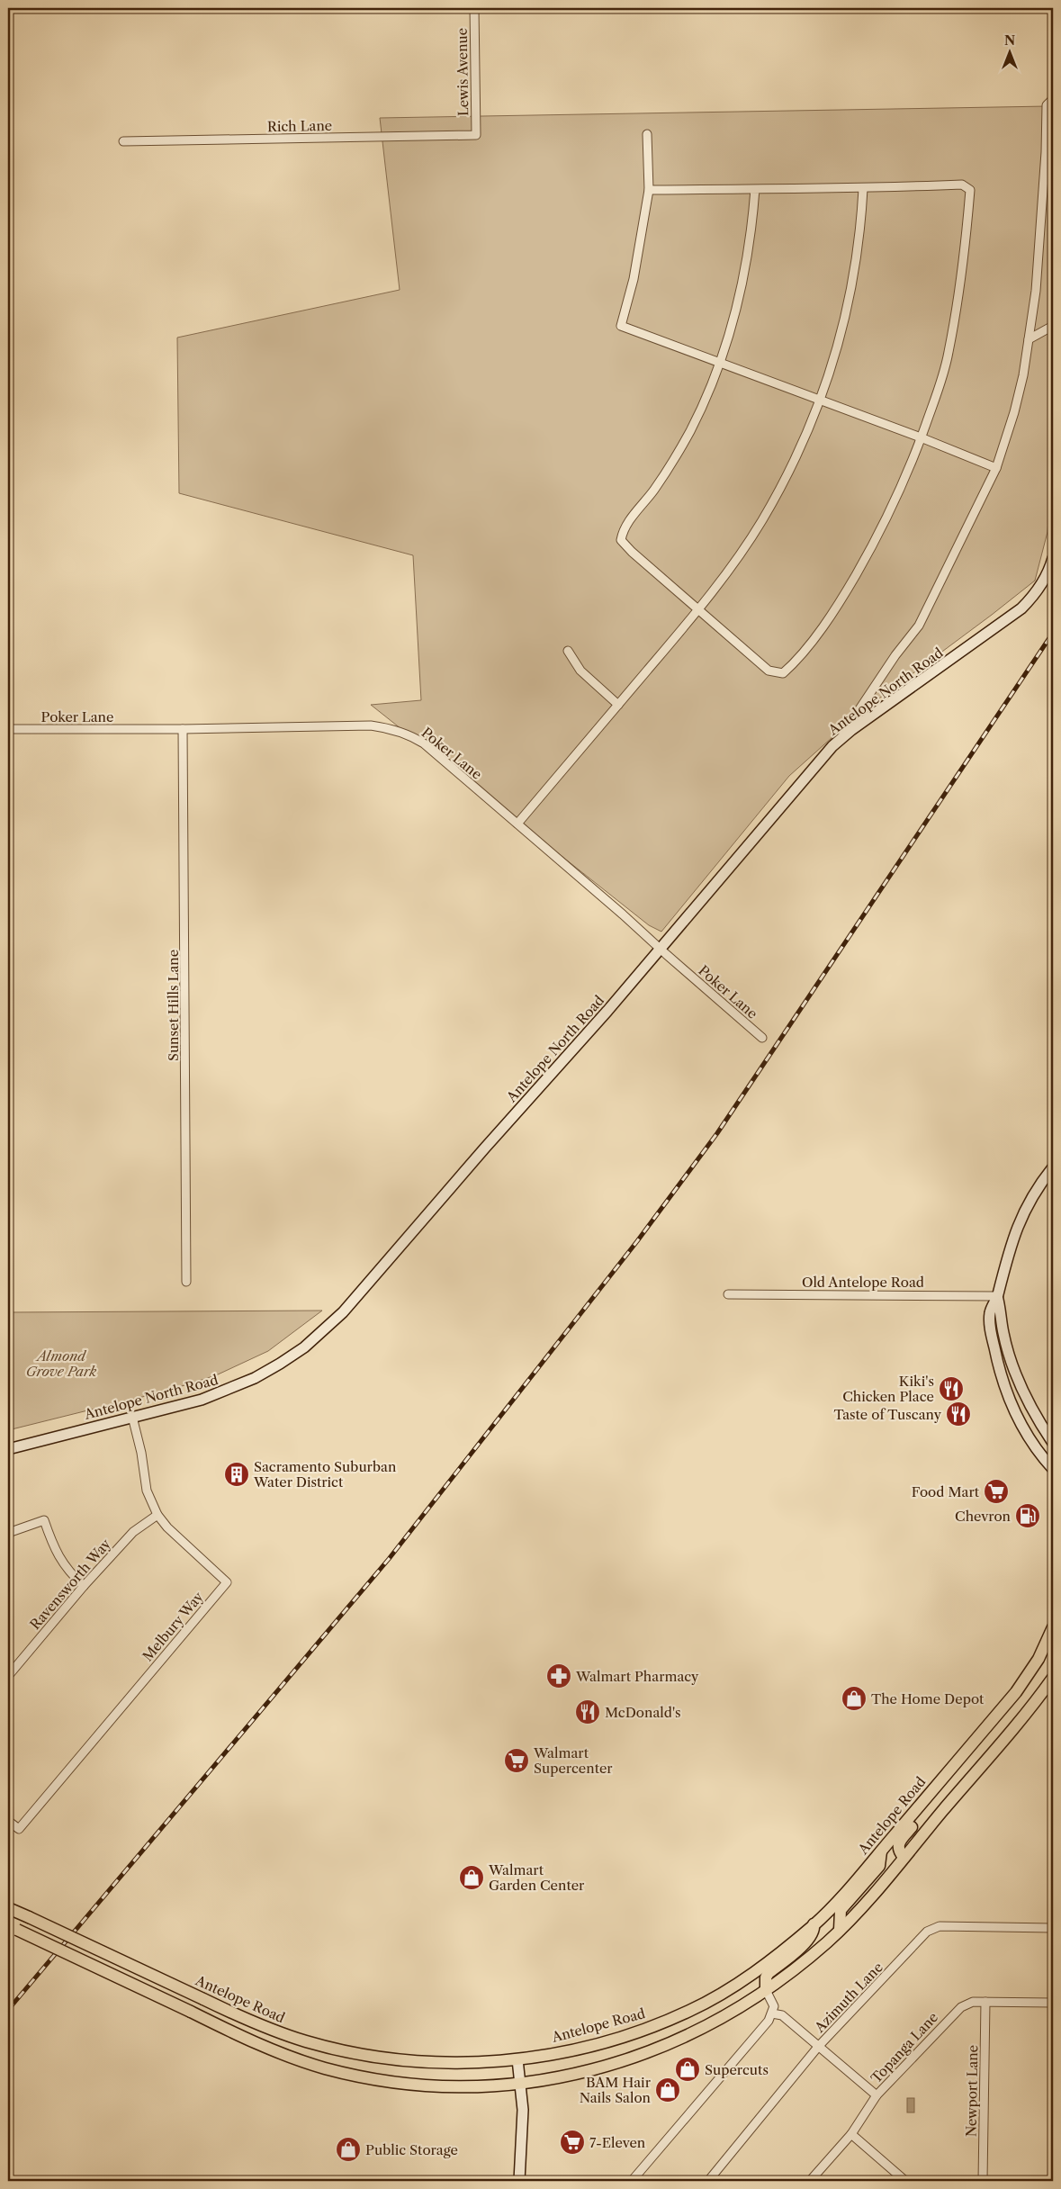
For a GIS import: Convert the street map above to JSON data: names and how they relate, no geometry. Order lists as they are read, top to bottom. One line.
{"streets":{"main road":["Antelope North Road","Antelope Road"],"street":["Lewis Avenue","Rich Lane","Poker Lane","Sunset Hills Lane","Old Antelope Road","Ravensworth Way","Melbury Way","Azimuth Lane","Topanga Lane","Newport Lane"]},"crossings":[["Lewis Avenue","Rich Lane"],["Antelope North Road","Poker Lane"],["Antelope North Road","Melbury Way"],["Poker Lane","Sunset Hills Lane"],["Ravensworth Way","Melbury Way"],["Topanga Lane","Newport Lane"]],"parks":["Almond Grove Park"],"places":{"restaurant":["Kiki's Chicken Place","Taste of Tuscany","McDonald's"],"building":["Sacramento Suburban Water District"],"supermarket":["Food Mart","Walmart Supercenter","7-Eleven"],"fuel station":["Chevron"],"pharmacy":["Walmart Pharmacy"],"shop":["The Home Depot","Walmart Garden Center","Supercuts","BAM Hair Nails Salon","Public Storage"]},"north":"top"}
